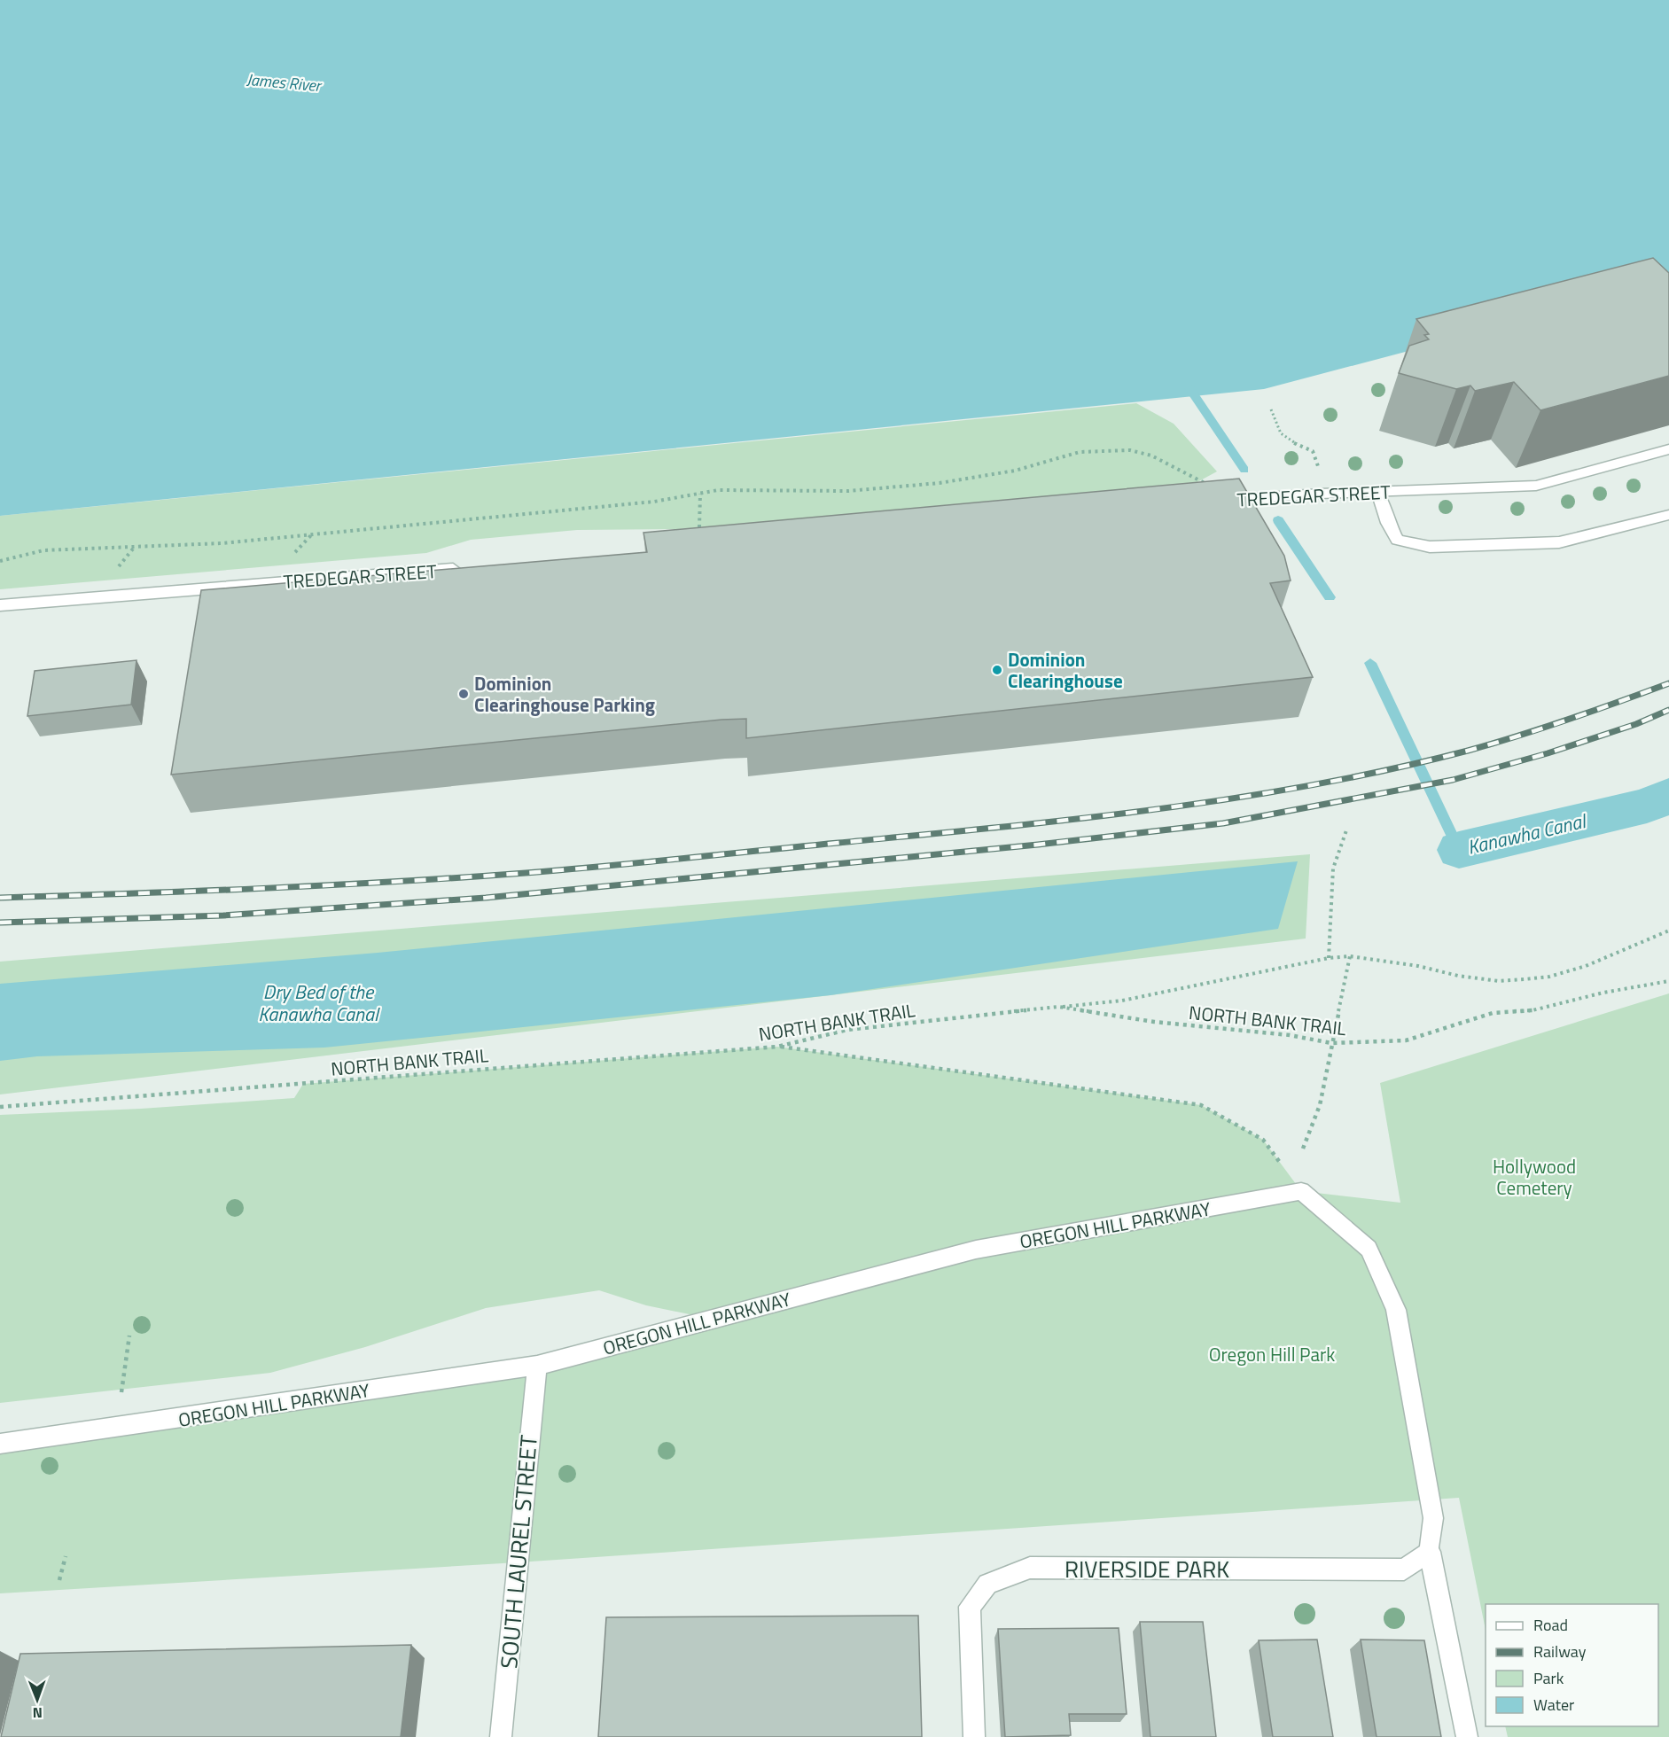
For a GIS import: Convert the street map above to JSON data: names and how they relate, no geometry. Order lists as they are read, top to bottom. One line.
{"streets":{"street":["TREDEGAR STREET","OREGON HILL PARKWAY","SOUTH LAUREL STREET","RIVERSIDE PARK"],"path":["NORTH BANK TRAIL"]},"crossings":[["OREGON HILL PARKWAY","SOUTH LAUREL STREET"]],"water":["James River","Kanawha Canal","Dry Bed of the Kanawha Canal"],"parks":["Hollywood Cemetery","Oregon Hill Park"],"places":["Dominion Clearinghouse","Dominion Clearinghouse Parking"],"legend":["Road","Railway","Park","Water"],"north":"bottom"}
